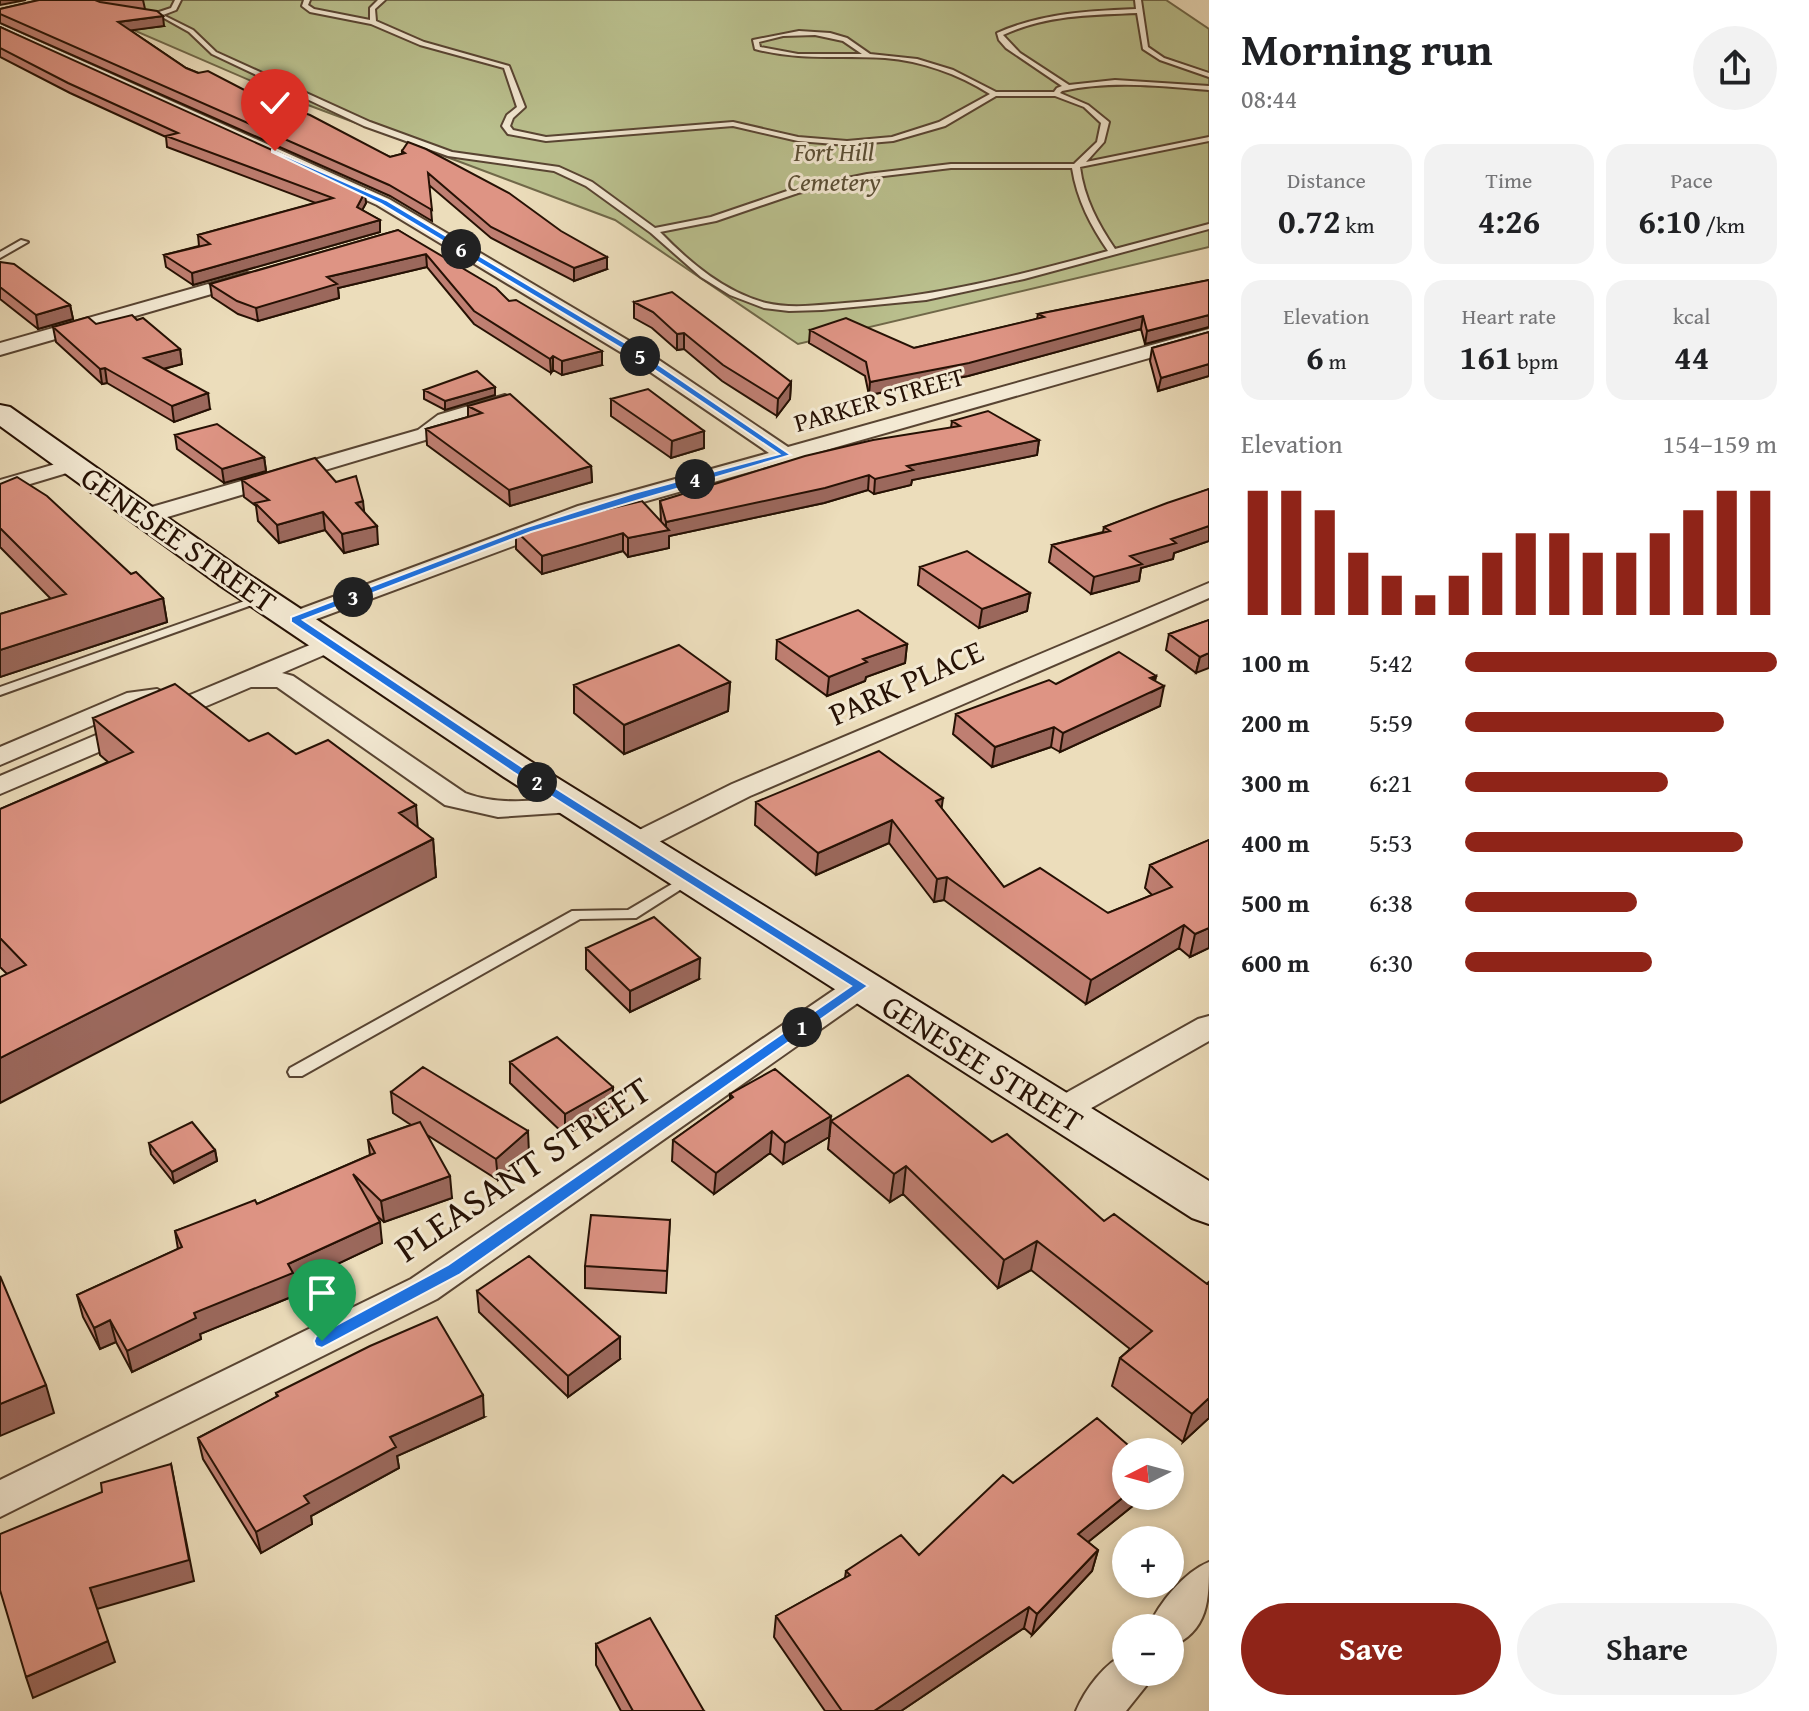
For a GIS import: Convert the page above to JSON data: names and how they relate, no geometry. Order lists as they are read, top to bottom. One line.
{"streets":{"main road":["GENESEE STREET"],"street":["PARKER STREET","PARK PLACE","PLEASANT STREET"]},"crossings":[["PARKER STREET","GENESEE STREET"],["GENESEE STREET","PARK PLACE"],["GENESEE STREET","PLEASANT STREET"]],"parks":["Fort Hill Cemetery"],"north":"left","page":{"heading":["Morning run","08:44"],"stats":[["Distance","0.72 km"],["Time","4:26"],["Pace","6:10 /km"],["Elevation","6 m"],["Heart rate","161 bpm"],["kcal","44"]],"pins":["6","5","4","3","2","1"],"chart":["Elevation","154–159 m"],"list":[{"name":"100 m","note":"5:42"},{"name":"200 m","note":"5:59"},{"name":"300 m","note":"6:21"},{"name":"400 m","note":"5:53"},{"name":"500 m","note":"6:38"},{"name":"600 m","note":"6:30"}],"map_buttons":["+","−"],"buttons":["Save","Share"]}}
